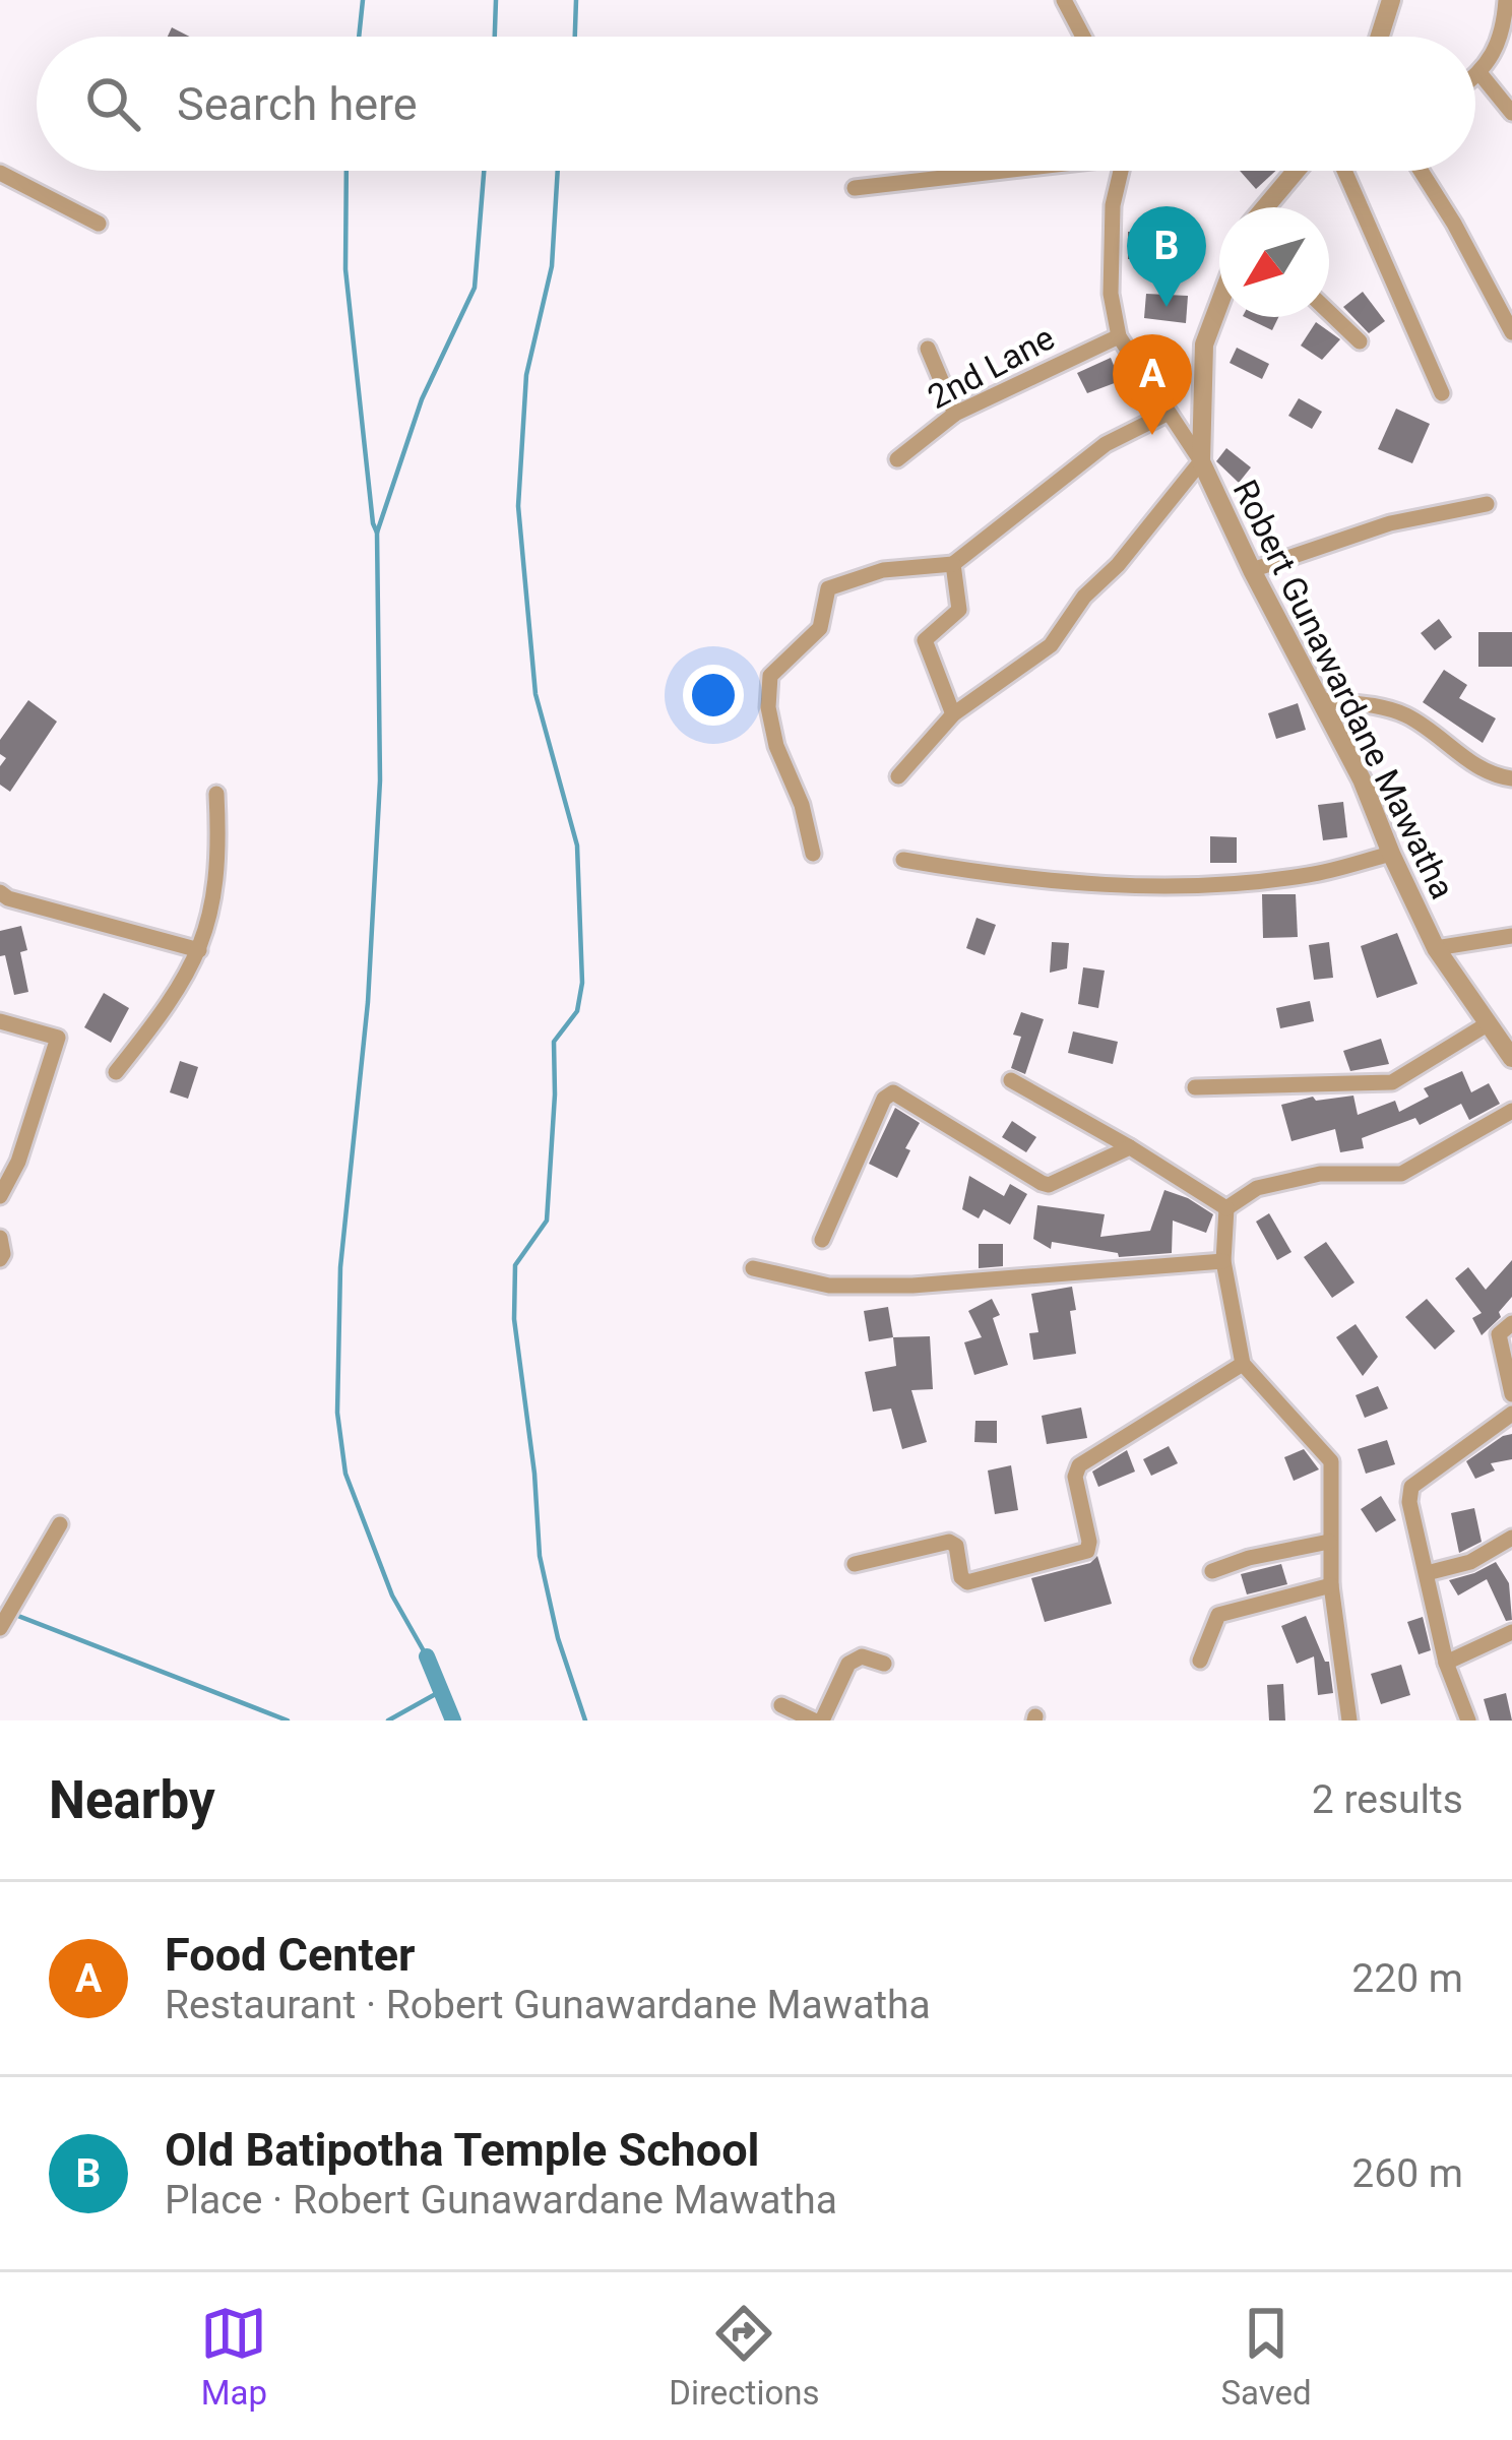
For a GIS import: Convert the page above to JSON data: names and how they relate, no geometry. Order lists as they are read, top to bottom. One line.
{"streets":{"street":["2nd Lane","Robert Gunawardane Mawatha"]},"north":"bottom left","page":{"search":"Search here","pins":["B","A"],"heading":["Nearby","2 results"],"list":[{"mark":"A","name":"Food Center","note":"Restaurant · Robert Gunawardane Mawatha","value":"220 m"},{"mark":"B","name":"Old Batipotha Temple School","note":"Place · Robert Gunawardane Mawatha","value":"260 m"}],"nav":["Map","Directions","Saved"]}}
